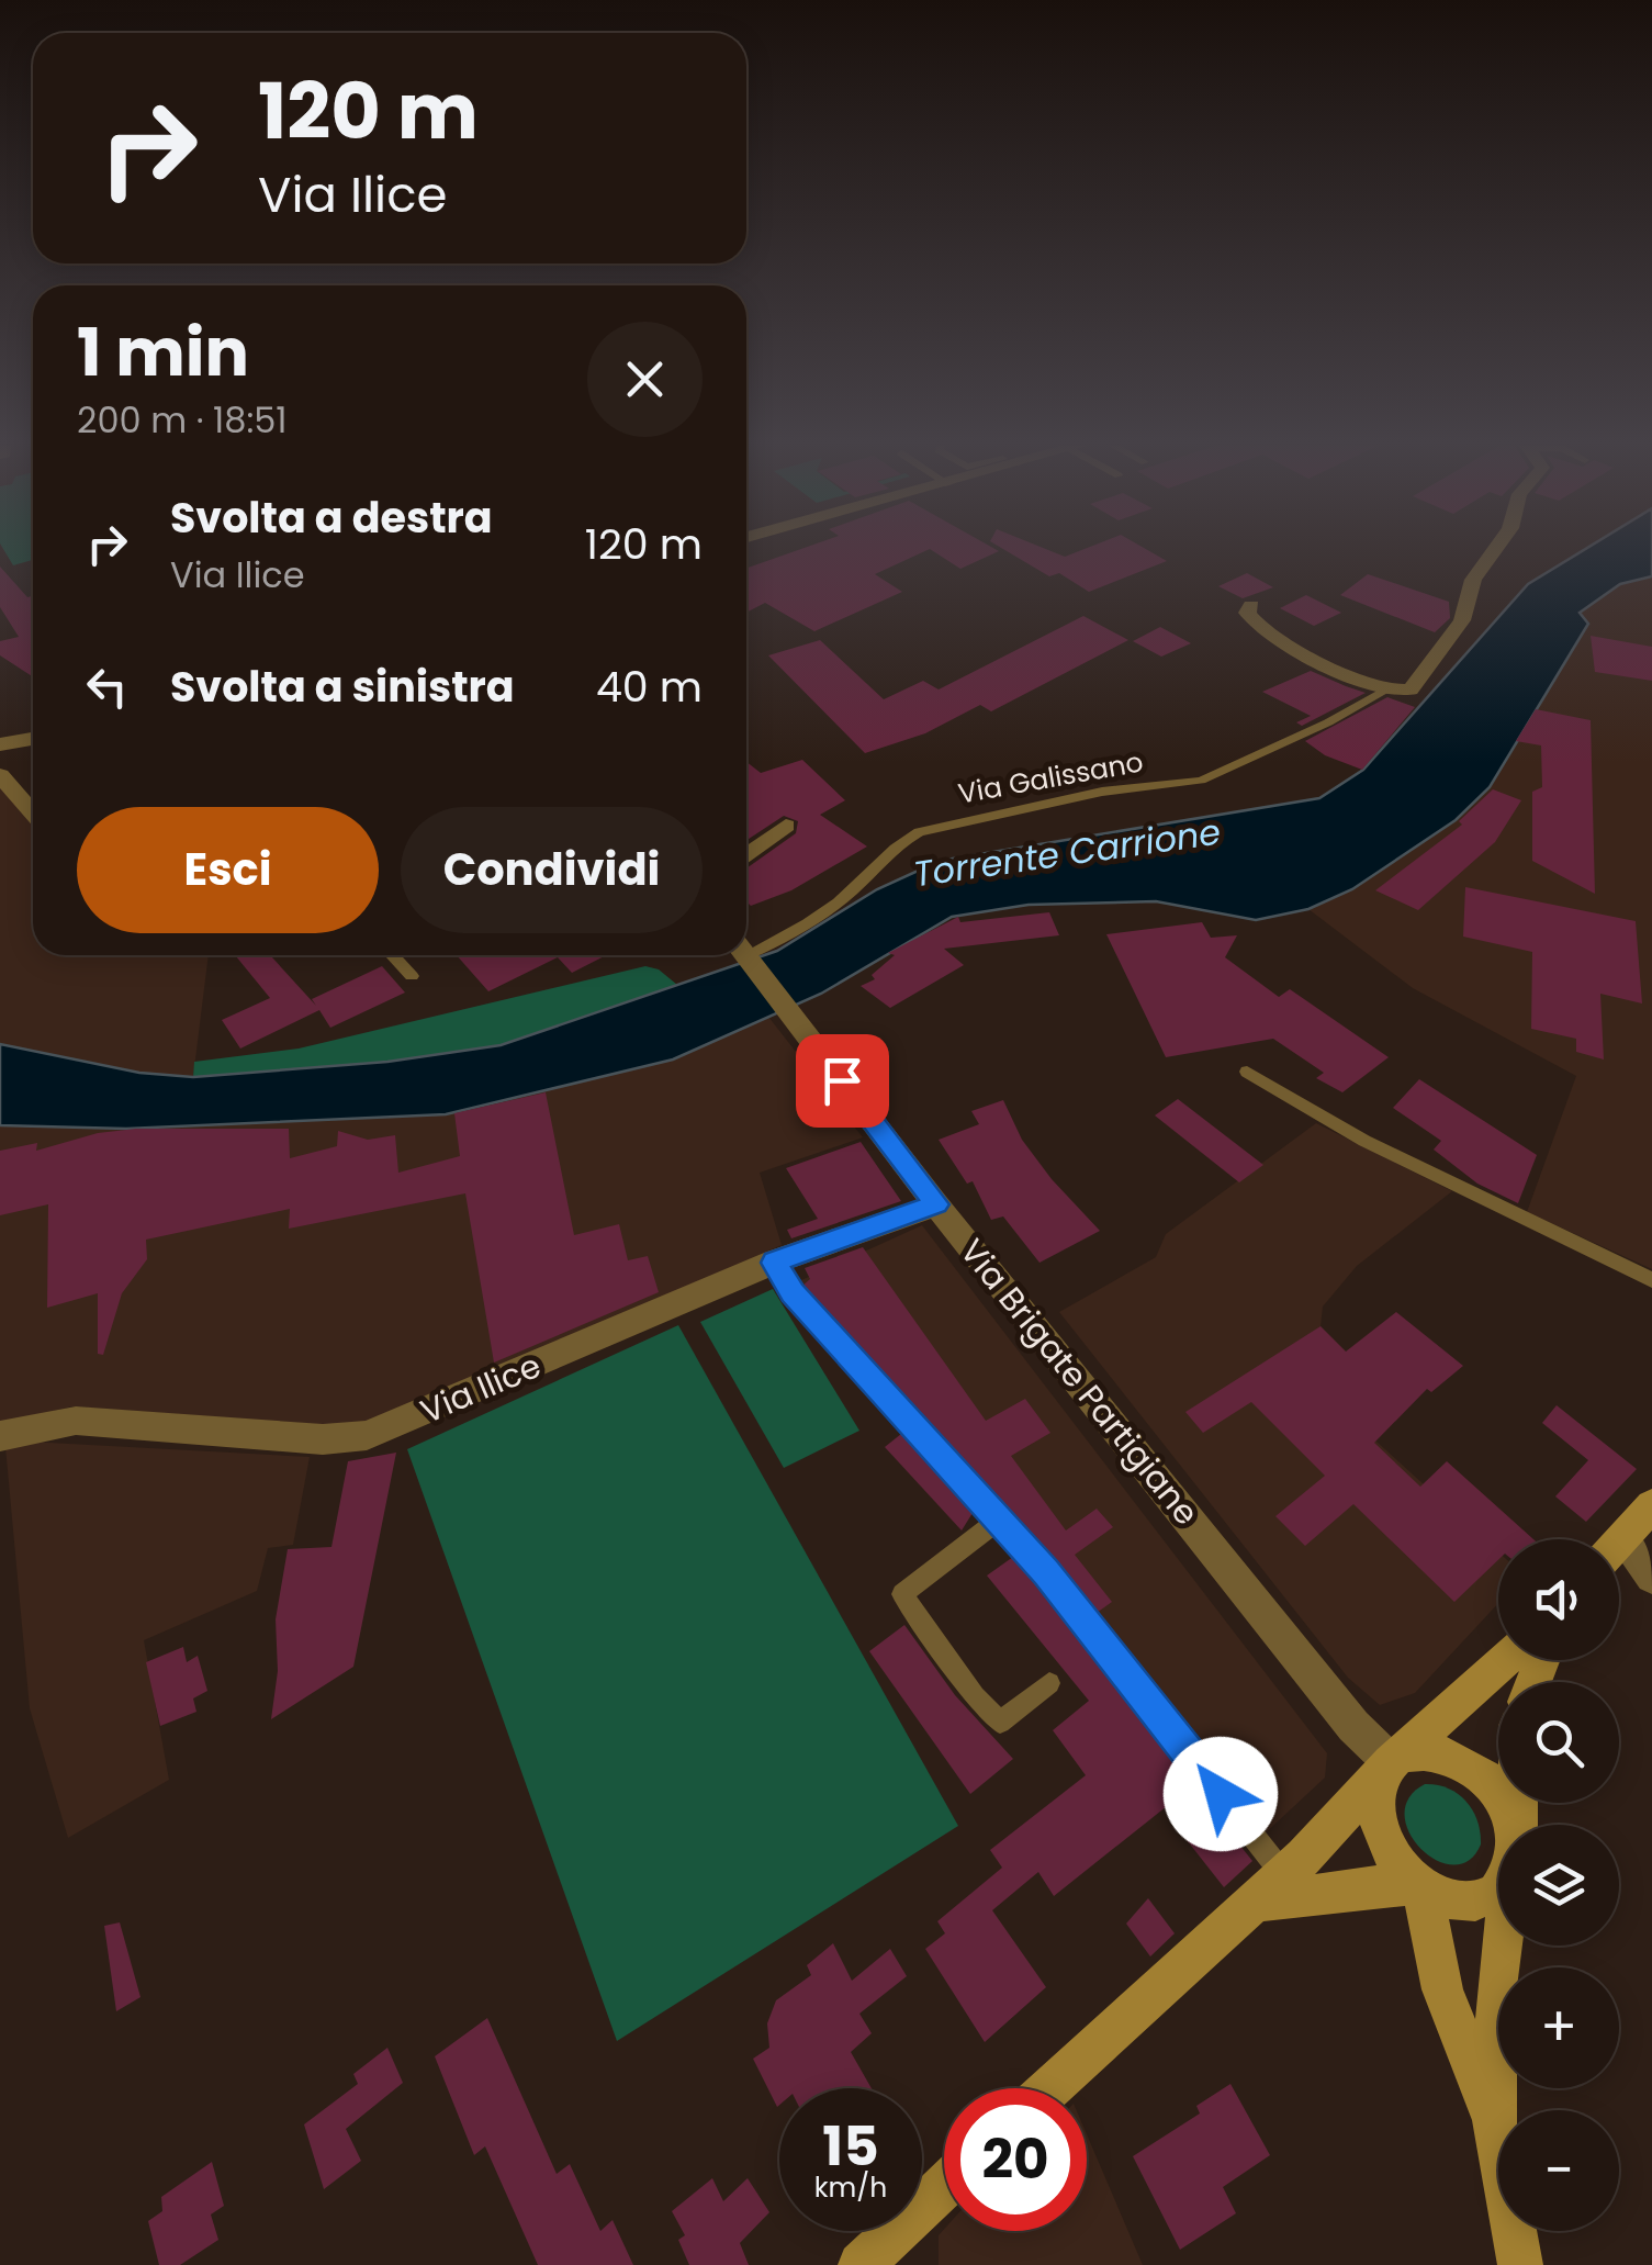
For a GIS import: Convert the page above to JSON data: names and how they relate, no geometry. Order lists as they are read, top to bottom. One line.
{"streets":{"street":["Via Galissano","Via Brigate Partigiane","Via Ilice"]},"crossings":[["Via Brigate Partigiane","Via Ilice"]],"water":["Torrente Carrione"],"page":{"turn":["120 m","Via Ilice"],"heading":["1 min","200 m · 18:51"],"list":[{"name":"Svolta a destra","note":"Via Ilice","value":"120 m"},{"name":"Svolta a sinistra","value":"40 m"}],"buttons":["Esci","Condividi"],"map_buttons":["+","−"],"speed":"15 km/h","limit":"20"}}
